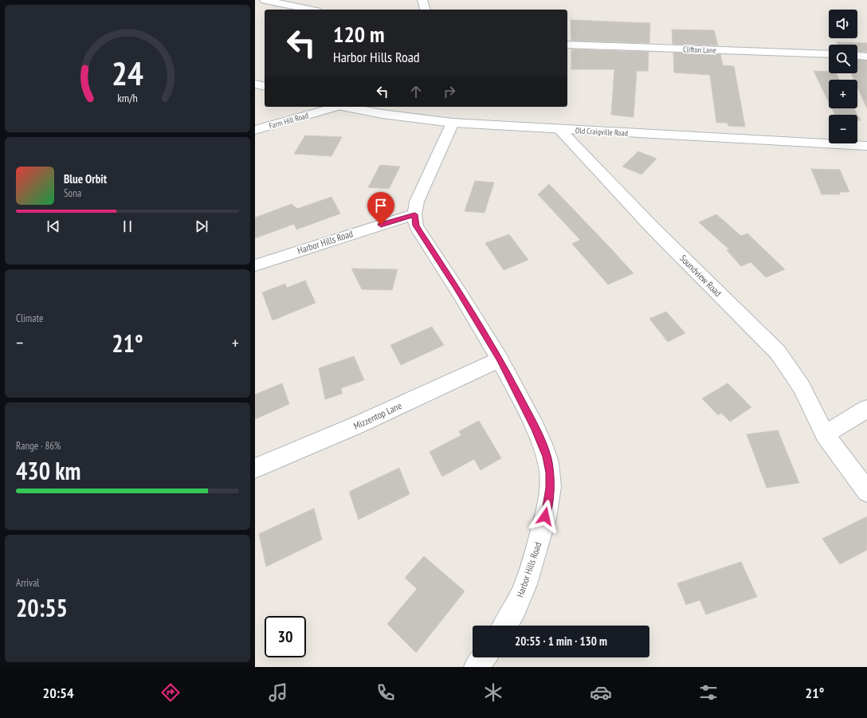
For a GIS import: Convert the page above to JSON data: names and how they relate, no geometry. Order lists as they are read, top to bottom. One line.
{"streets":{"street":["Clifton Lane","Farm Hill Road","Old Craigville Road","Harbor Hills Road","Soundview Road","Mizzentop Lane"]},"crossings":[["Old Craigville Road","Harbor Hills Road"],["Old Craigville Road","Soundview Road"],["Harbor Hills Road","Mizzentop Lane"]],"page":{"map_buttons":["+","−"],"turn":["120 m","Harbor Hills Road"],"song":["Blue Orbit","Sona"],"tile":["Climate",["Range · 86%","430 km"],["Arrival","20:55"]],"heat":["−","21°","+"],"limit":"30","trip":"20:55 · 1 min · 130 m","tabs":["20:54","21°"],"gauge":["24","km/h"]}}
